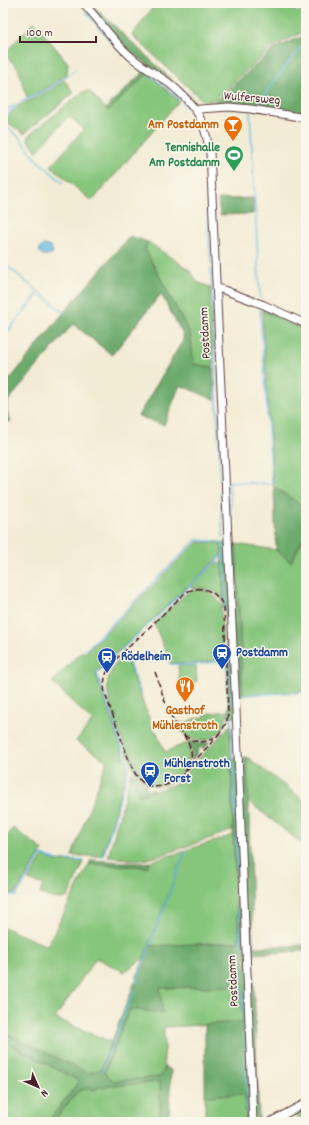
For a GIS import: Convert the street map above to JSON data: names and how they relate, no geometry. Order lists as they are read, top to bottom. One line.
{"streets":{"street":["Wulfersweg","Postdamm"]},"crossings":[["Wulfersweg","Postdamm"]],"places":{"bar":["Am Postdamm"],"sports":["Tennishalle Am Postdamm"],"station":["Postdamm","Rödelheim","Mühlenstroth Forst"],"restaurant":["Gasthof Mühlenstroth"]},"scale_bar":"100 m","north":"bottom right"}
